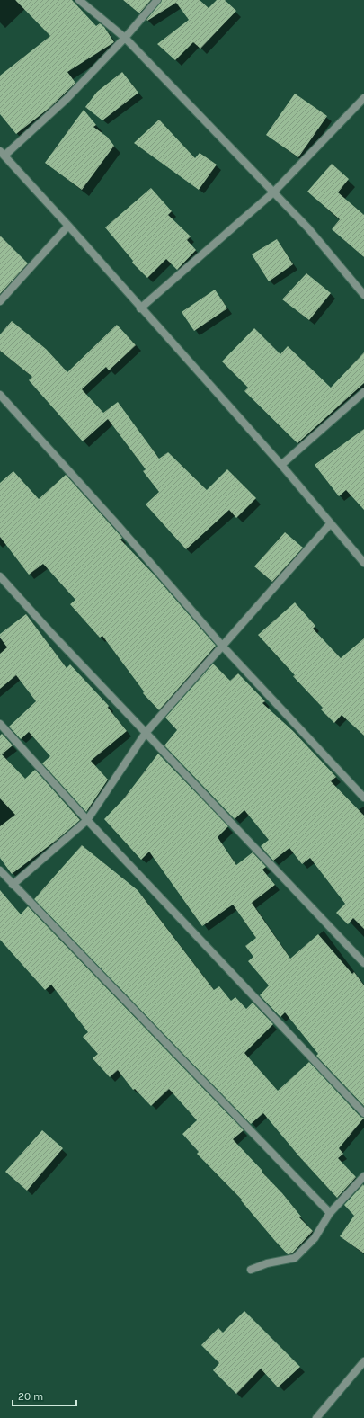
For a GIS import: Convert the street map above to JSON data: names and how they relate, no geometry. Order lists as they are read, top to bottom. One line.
{"scale_bar":"20 m"}
